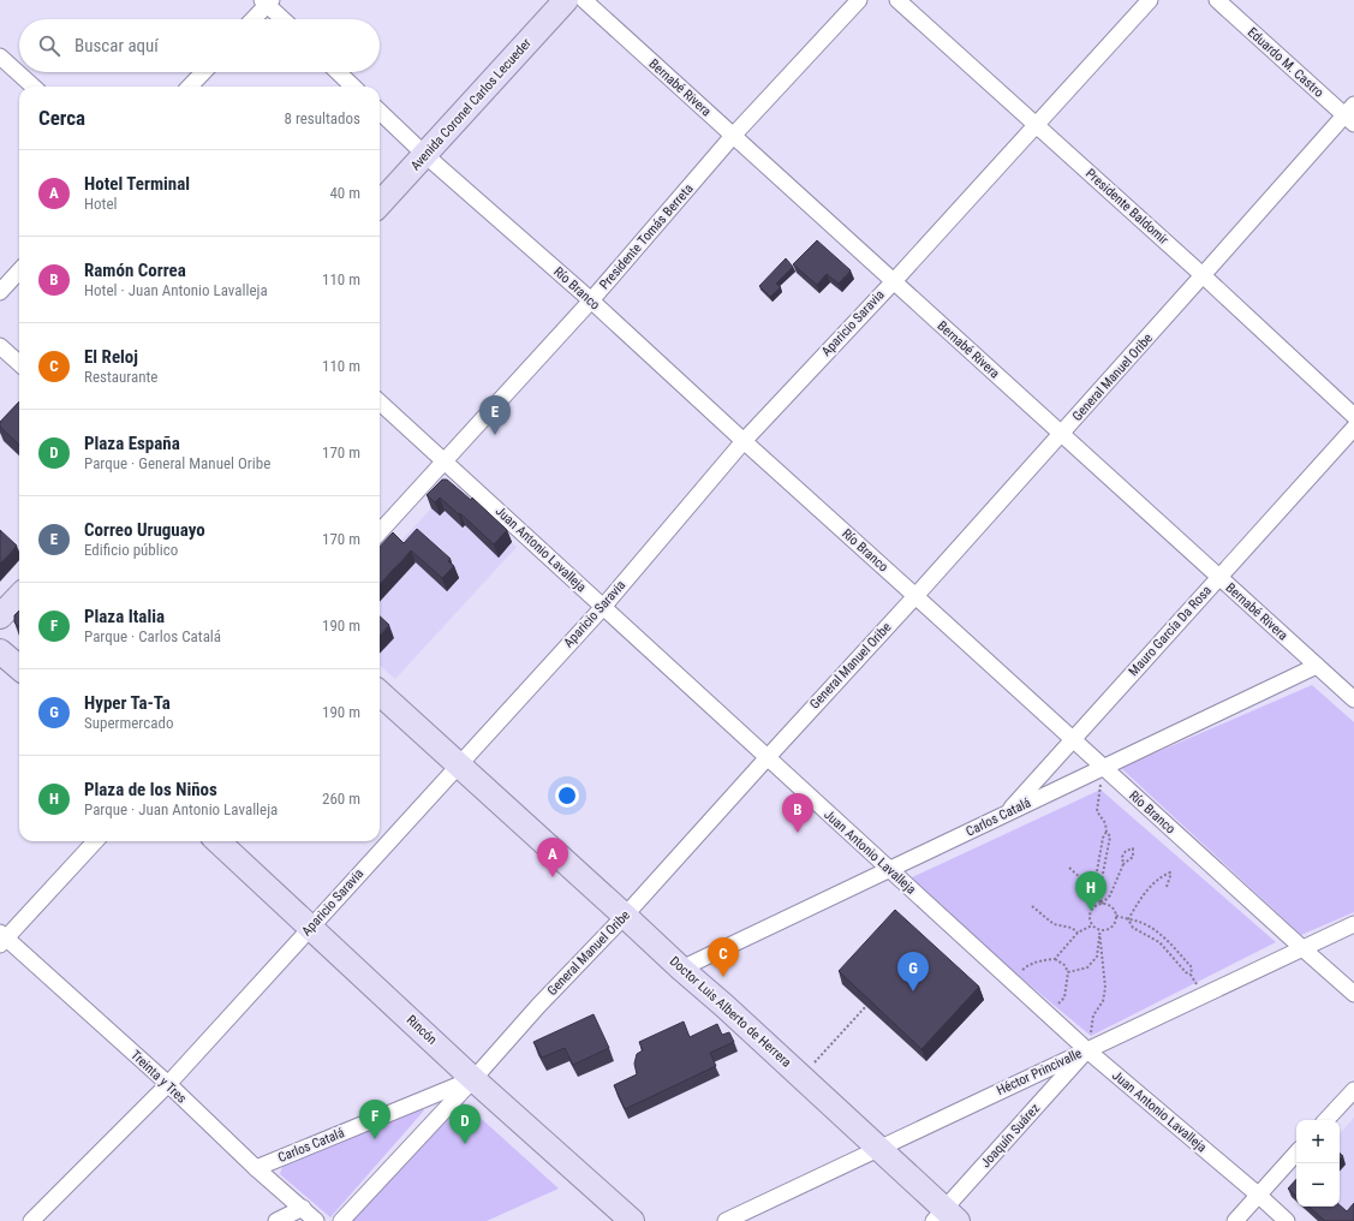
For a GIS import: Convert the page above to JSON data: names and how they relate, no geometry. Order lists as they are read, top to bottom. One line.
{"streets":{"main road":["Avenida Coronel Carlos Lecueder","Doctor Luis Alberto de Herrera","Rincón"],"street":["Eduardo M. Castro","Bernabé Rivera","Presidente Baldomir","Presidente Tomás Berreta","Río Branco","Aparicio Saravia","General Manuel Oribe","Juan Antonio Lavalleja","Mauro García Da Rosa","Carlos Catalá","Héctor Princivalle","Treinta y Tres","Joaquín Suárez"]},"crossings":[["Eduardo M. Castro","General Manuel Oribe"],["Bernabé Rivera","Presidente Tomás Berreta"],["Bernabé Rivera","Aparicio Saravia"],["Bernabé Rivera","General Manuel Oribe"],["Bernabé Rivera","Mauro García Da Rosa"],["Bernabé Rivera","Carlos Catalá"],["Avenida Coronel Carlos Lecueder","Río Branco"],["Presidente Baldomir","Aparicio Saravia"],["Presidente Baldomir","General Manuel Oribe"],["Presidente Tomás Berreta","Río Branco"],["Presidente Tomás Berreta","Juan Antonio Lavalleja"],["Río Branco","Aparicio Saravia"],["Río Branco","General Manuel Oribe"],["Río Branco","Mauro García Da Rosa"],["Río Branco","Carlos Catalá"],["Río Branco","Héctor Princivalle"],["Aparicio Saravia","Juan Antonio Lavalleja"],["Aparicio Saravia","Doctor Luis Alberto de Herrera"],["Aparicio Saravia","Rincón"],["Aparicio Saravia","Treinta y Tres"],["General Manuel Oribe","Juan Antonio Lavalleja"],["General Manuel Oribe","Carlos Catalá"],["General Manuel Oribe","Doctor Luis Alberto de Herrera"],["General Manuel Oribe","Rincón"],["Juan Antonio Lavalleja","Carlos Catalá"],["Juan Antonio Lavalleja","Héctor Princivalle"],["Juan Antonio Lavalleja","Joaquín Suárez"],["Mauro García Da Rosa","Carlos Catalá"],["Carlos Catalá","Doctor Luis Alberto de Herrera"],["Carlos Catalá","Rincón"],["Carlos Catalá","Treinta y Tres"],["Doctor Luis Alberto de Herrera","Héctor Princivalle"],["Doctor Luis Alberto de Herrera","Joaquín Suárez"],["Héctor Princivalle","Joaquín Suárez"]],"page":{"search":"Buscar aquí","heading":["Cerca","8 resultados"],"list":[{"mark":"A","name":"Hotel Terminal","note":"Hotel","value":"40 m"},{"mark":"B","name":"Ramón Correa","note":"Hotel · Juan Antonio Lavalleja","value":"110 m"},{"mark":"C","name":"El Reloj","note":"Restaurante","value":"110 m"},{"mark":"D","name":"Plaza España","note":"Parque · General Manuel Oribe","value":"170 m"},{"mark":"E","name":"Correo Uruguayo","note":"Edificio público","value":"170 m"},{"mark":"F","name":"Plaza Italia","note":"Parque · Carlos Catalá","value":"190 m"},{"mark":"G","name":"Hyper Ta-Ta","note":"Supermercado","value":"190 m"},{"mark":"H","name":"Plaza de los Niños","note":"Parque · Juan Antonio Lavalleja","value":"260 m"}],"pins":["E","B","A","H","C","G","F","D"],"map_buttons":["+","−"]}}
